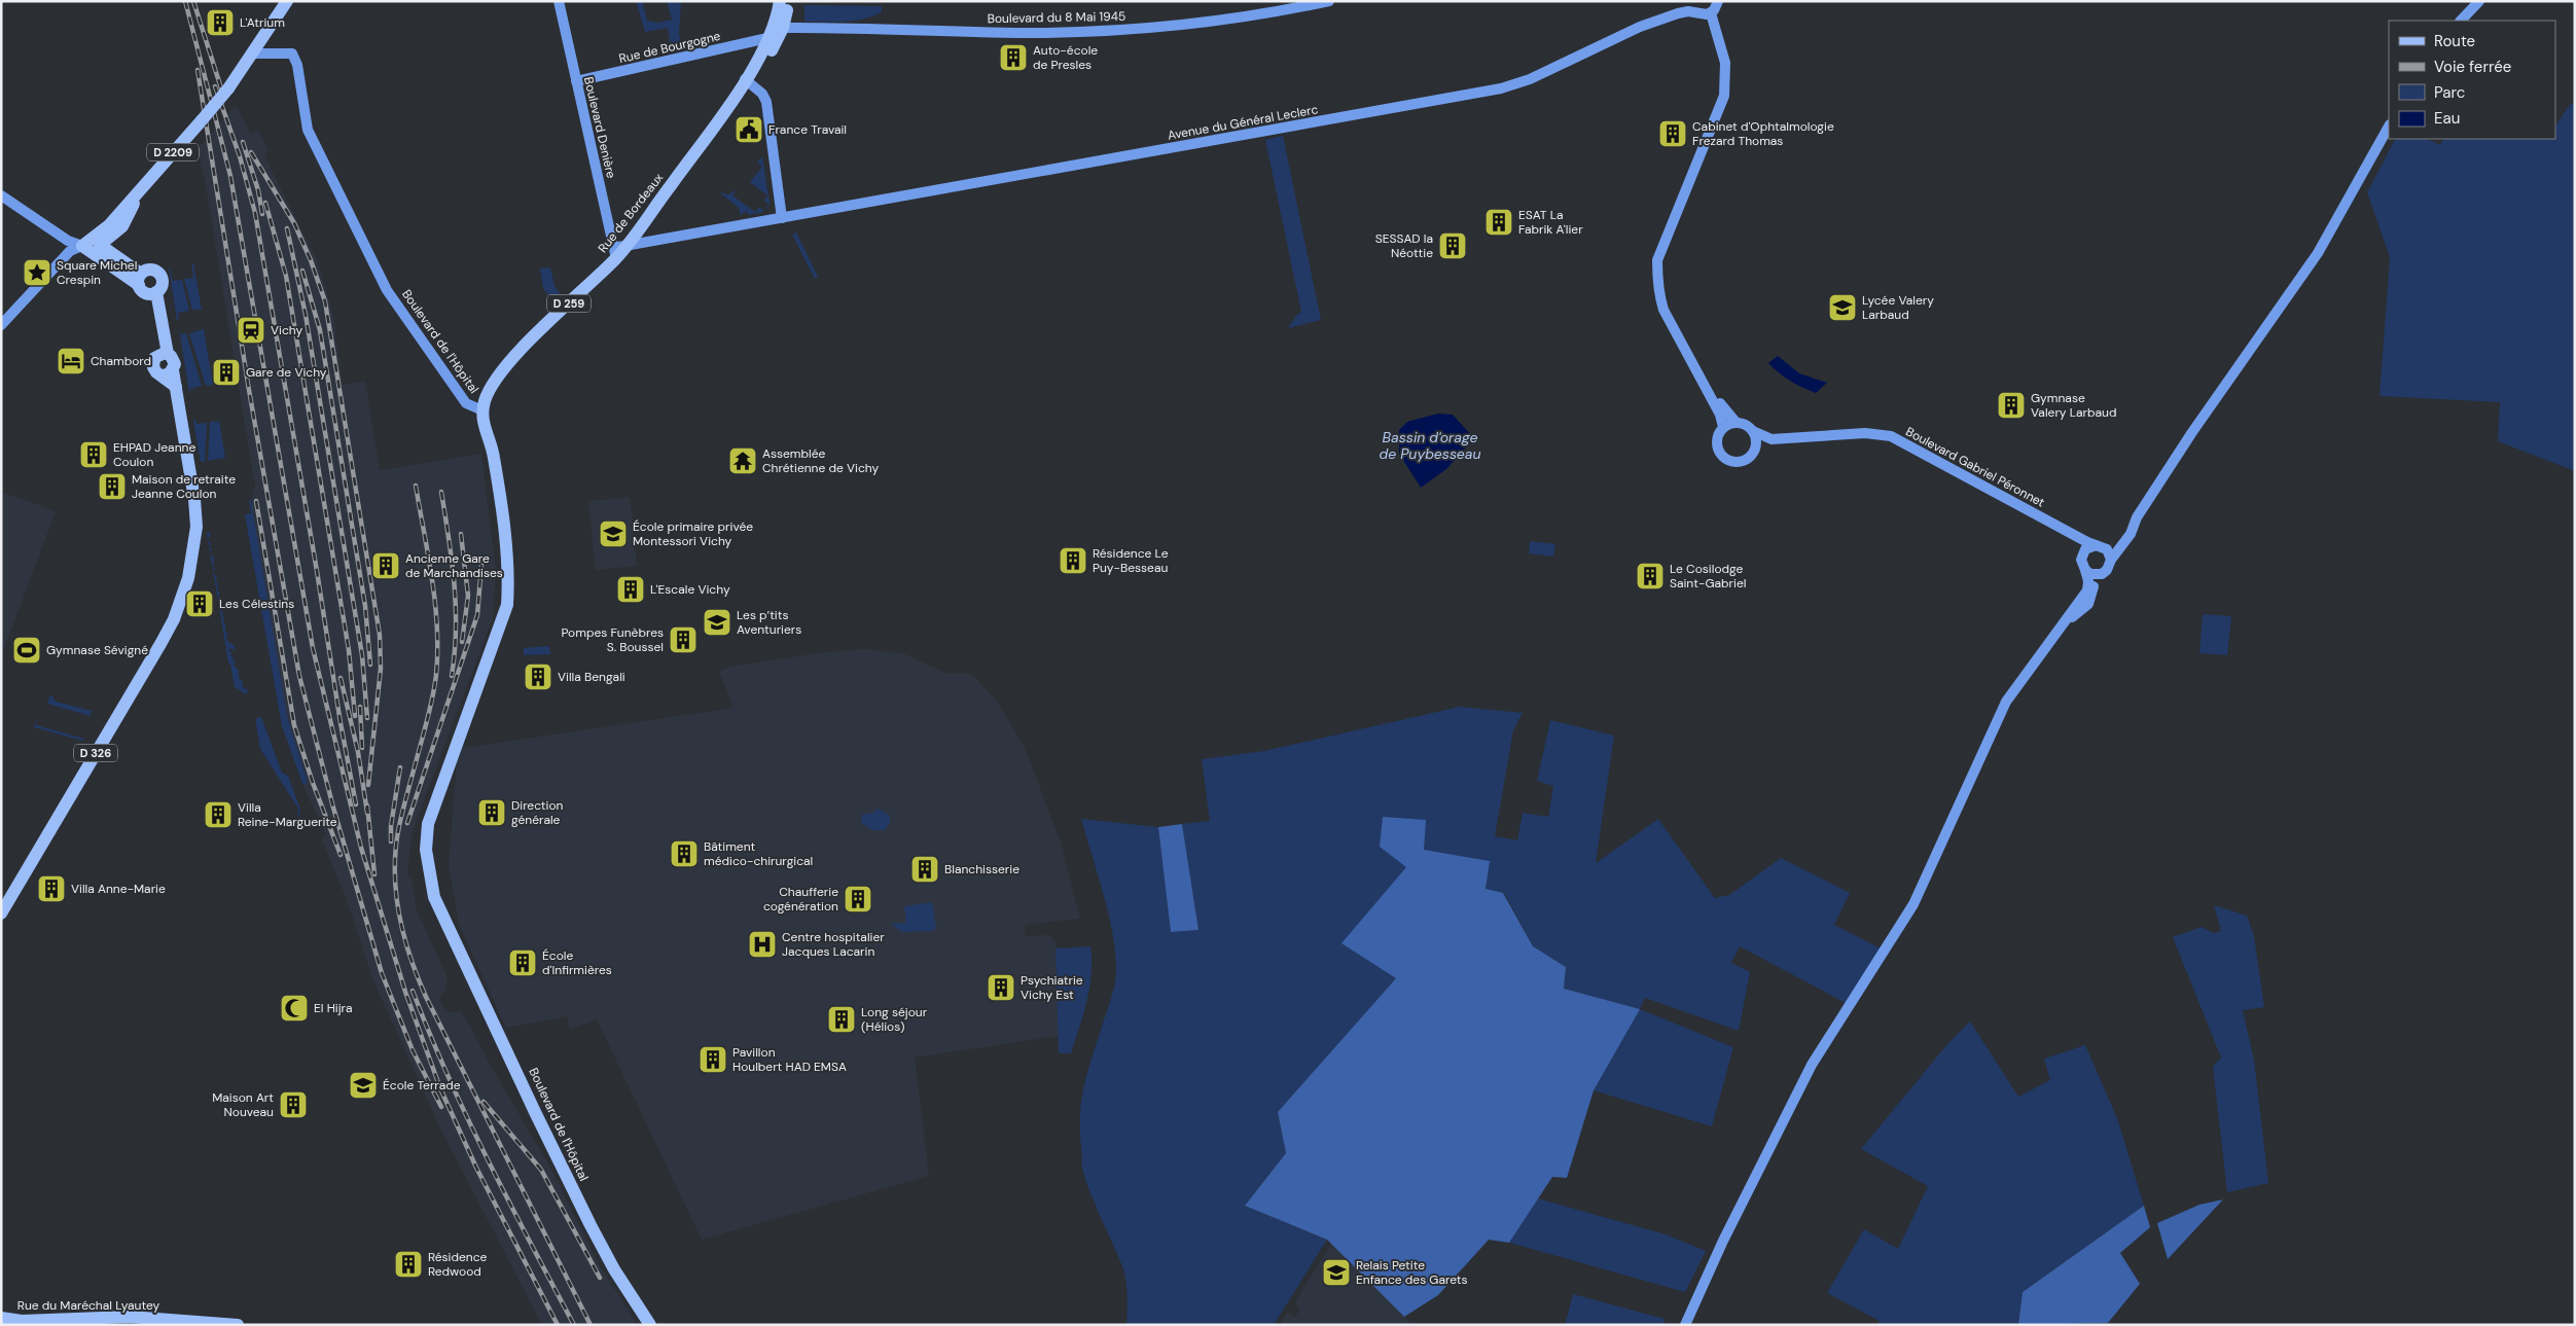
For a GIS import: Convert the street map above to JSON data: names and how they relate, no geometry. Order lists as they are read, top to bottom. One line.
{"streets":{"main road":["Boulevard du 8 Mai 1945","Rue de Bourgogne","Avenue du Général Leclerc","Boulevard Denière","D 2209","Rue de Bordeaux","D 259","Boulevard de l'Hôpital","Boulevard Gabriel Péronnet","D 326","Rue du Maréchal Lyautey"]},"crossings":[["Rue de Bourgogne","Boulevard Denière"],["Avenue du Général Leclerc","Boulevard Denière"],["Avenue du Général Leclerc","Rue de Bordeaux"],["Boulevard Denière","Rue de Bordeaux"],["D 2209","Boulevard de l'Hôpital"],["Rue de Bordeaux","Boulevard de l'Hôpital"]],"water":["Bassin d'orage de Puybesseau"],"places":{"building":["L'Atrium","Auto-école de Presles","Cabinet d'Ophtalmologie Frezard Thomas","ESAT La Fabrik A'lier","SESSAD la Néottie","Gare de Vichy","Gymnase Valery Larbaud","EHPAD Jeanne Coulon","Maison de retraite Jeanne Coulon","Résidence Le Puy-Besseau","Ancienne Gare de Marchandises","Le Cosilodge Saint-Gabriel","L'Escale Vichy","Les Célestins","Pompes Funèbres S. Boussel","Villa Bengali","Direction générale","Villa Reine-Marguerite","Bâtiment médico-chirurgical","Blanchisserie","Villa Anne-Marie","Chaufferie cogénération","École d'Infirmières","Psychiatrie Vichy Est","Long séjour (Hélios)","Pavillon Houlbert HAD EMSA","Maison Art Nouveau","Résidence Redwood"],"public building":["France Travail"],"place":["Square Michel Crespin"],"school or university":["Lycée Valery Larbaud","École primaire privée Montessori Vichy","Les p’tits Aventuriers","École Terrade","Relais Petite Enfance des Garets"],"station":["Vichy"],"hotel":["Chambord"],"temple":["Assemblée Chrétienne de Vichy"],"sports":["Gymnase Sévigné"],"hospital":["Centre hospitalier Jacques Lacarin"],"mosque":["El Hijra"]},"legend":["Route","Voie ferrée","Parc","Eau"]}
